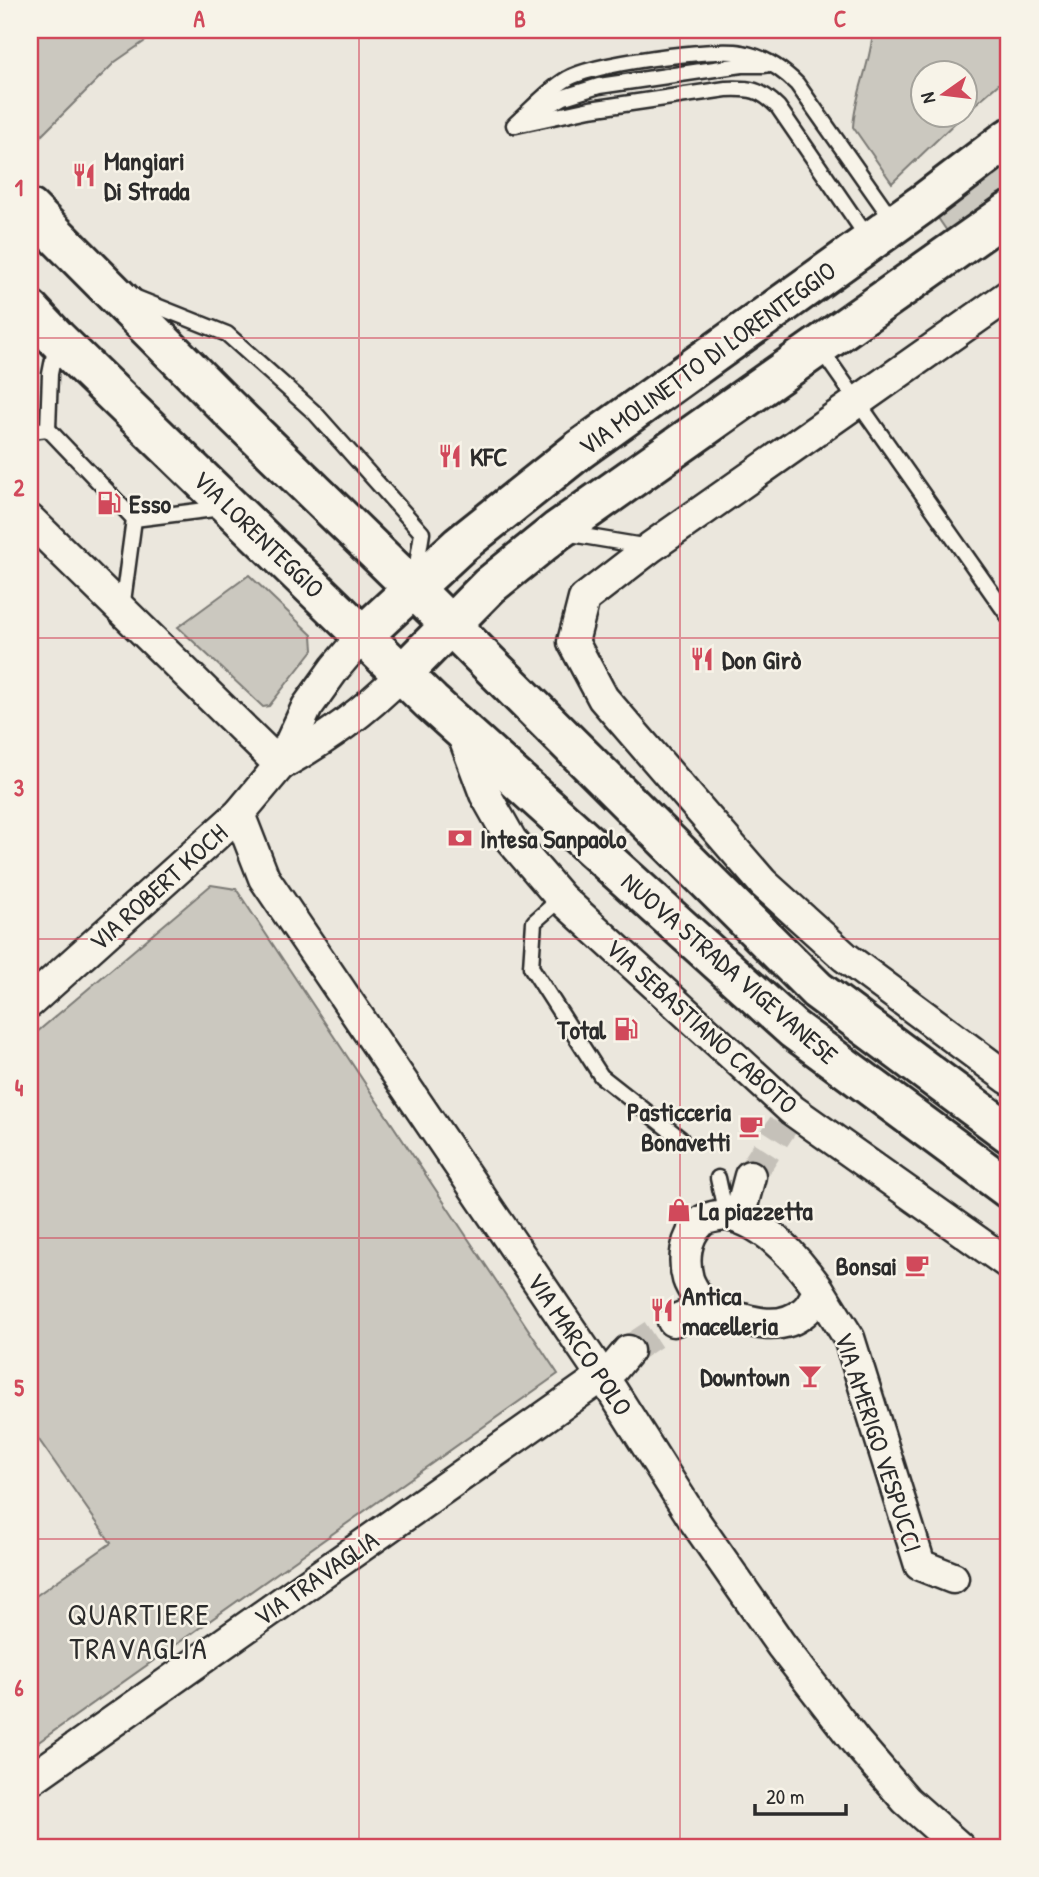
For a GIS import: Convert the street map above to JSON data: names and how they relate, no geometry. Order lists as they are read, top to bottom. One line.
{"streets":{"main road":["VIA MOLINETTO DI LORENTEGGIO","VIA LORENTEGGIO","NUOVA STRADA VIGEVANESE"],"street":["VIA ROBERT KOCH","VIA SEBASTIANO CABOTO","VIA MARCO POLO","VIA AMERIGO VESPUCCI","VIA TRAVAGLIA"]},"crossings":[["VIA MOLINETTO DI LORENTEGGIO","VIA LORENTEGGIO"],["VIA MOLINETTO DI LORENTEGGIO","VIA ROBERT KOCH"],["VIA MOLINETTO DI LORENTEGGIO","NUOVA STRADA VIGEVANESE"],["VIA LORENTEGGIO","VIA ROBERT KOCH"],["VIA LORENTEGGIO","NUOVA STRADA VIGEVANESE"],["VIA ROBERT KOCH","NUOVA STRADA VIGEVANESE"],["VIA ROBERT KOCH","VIA MARCO POLO"],["NUOVA STRADA VIGEVANESE","VIA SEBASTIANO CABOTO"],["VIA MARCO POLO","VIA TRAVAGLIA"]],"districts":["QUARTIERE TRAVAGLIA"],"places":{"restaurant":["Mangiari Di Strada","KFC","Don Girò","Antica macelleria"],"fuel station":["Esso","Total"],"bank":["Intesa Sanpaolo"],"cafe":["Pasticceria Bonavetti","Bonsai"],"shop":["La piazzetta"],"bar":["Downtown"]},"scale_bar":"20 m","north":"left","grid":{"columns":["A","B","C"],"rows":["1","2","3","4","5","6"]}}
